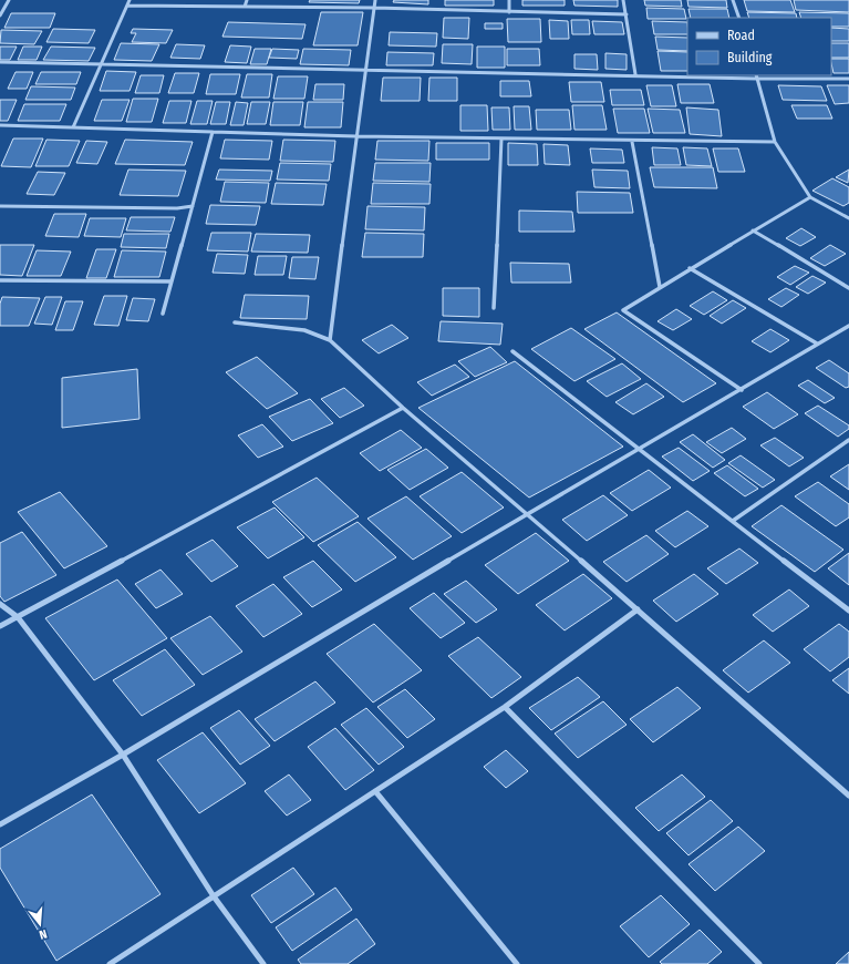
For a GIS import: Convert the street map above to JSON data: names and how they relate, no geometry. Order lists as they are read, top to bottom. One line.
{"legend":["Road","Building"],"north":"bottom"}
